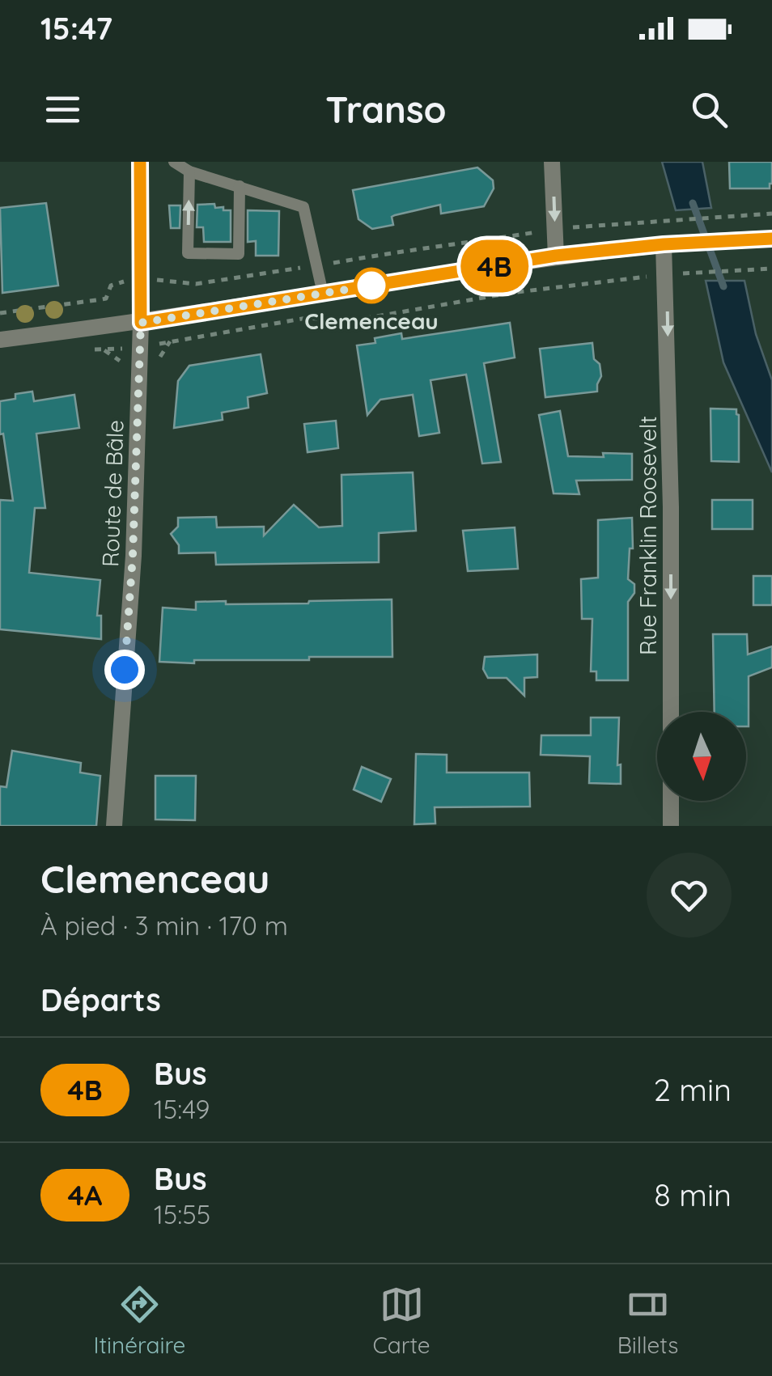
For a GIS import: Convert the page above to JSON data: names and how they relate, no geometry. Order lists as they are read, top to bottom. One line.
{"streets":{"street":["Route de Bâle","Rue Franklin Roosevelt"]},"one_way":["Rue Franklin Roosevelt"],"places":["Clemenceau"],"lines":["bus line 4B"],"north":"bottom","page":{"status":"15:47","header":"Transo","on_map":"4B","heading":[["Clemenceau","À pied · 3 min · 170 m"],"Départs"],"list":[{"mark":"4B","name":"Bus","note":"15:49","value":"2 min"},{"mark":"4A","name":"Bus","note":"15:55","value":"8 min"}],"tabs":["Itinéraire","Carte","Billets"]}}
